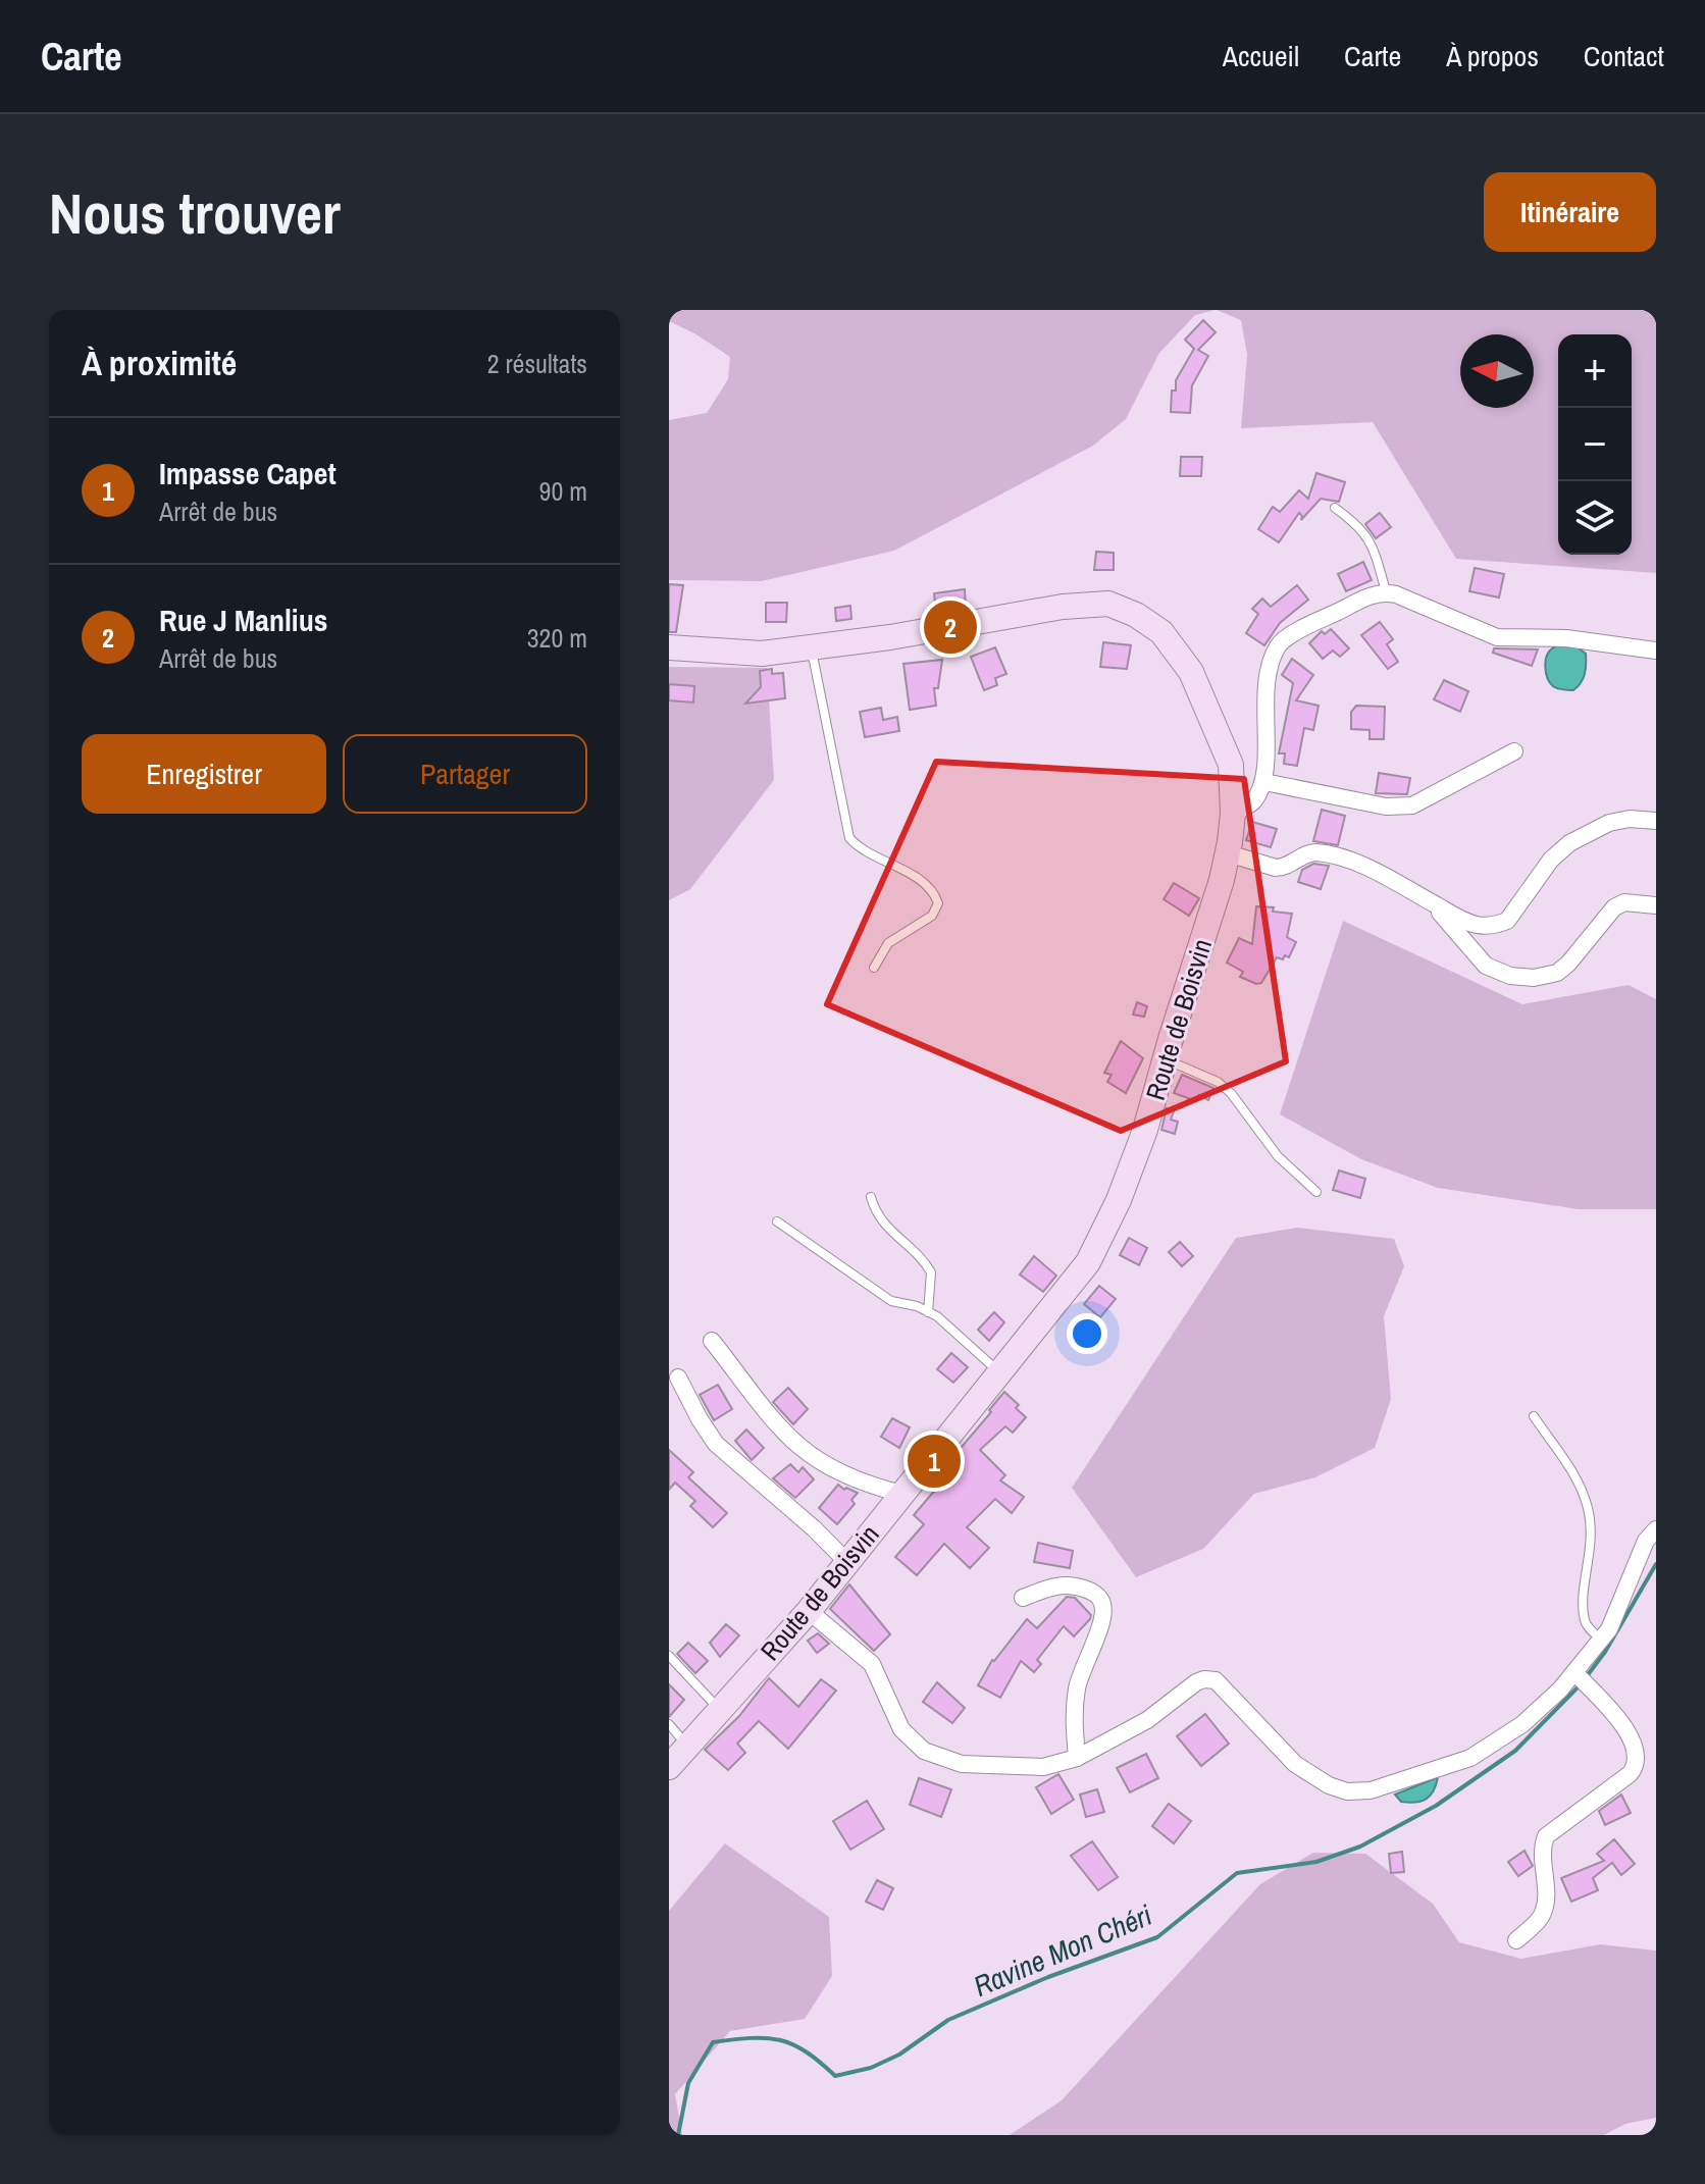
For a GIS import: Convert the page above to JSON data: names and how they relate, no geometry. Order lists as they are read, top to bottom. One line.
{"streets":{"main road":["Route de Boisvin"]},"water":["Ravine Mon Chéri"],"north":"left","page":{"header":"Carte","nav":["Accueil","Carte","À propos","Contact"],"buttons":["Itinéraire",["Enregistrer","Partager"]],"title":"Nous trouver","heading":["À proximité","2 résultats"],"map_buttons":["+","−"],"list":[{"mark":"1","name":"Impasse Capet","note":"Arrêt de bus","value":"90 m"},{"mark":"2","name":"Rue J Manlius","note":"Arrêt de bus","value":"320 m"}],"pins":["2","1"]}}
